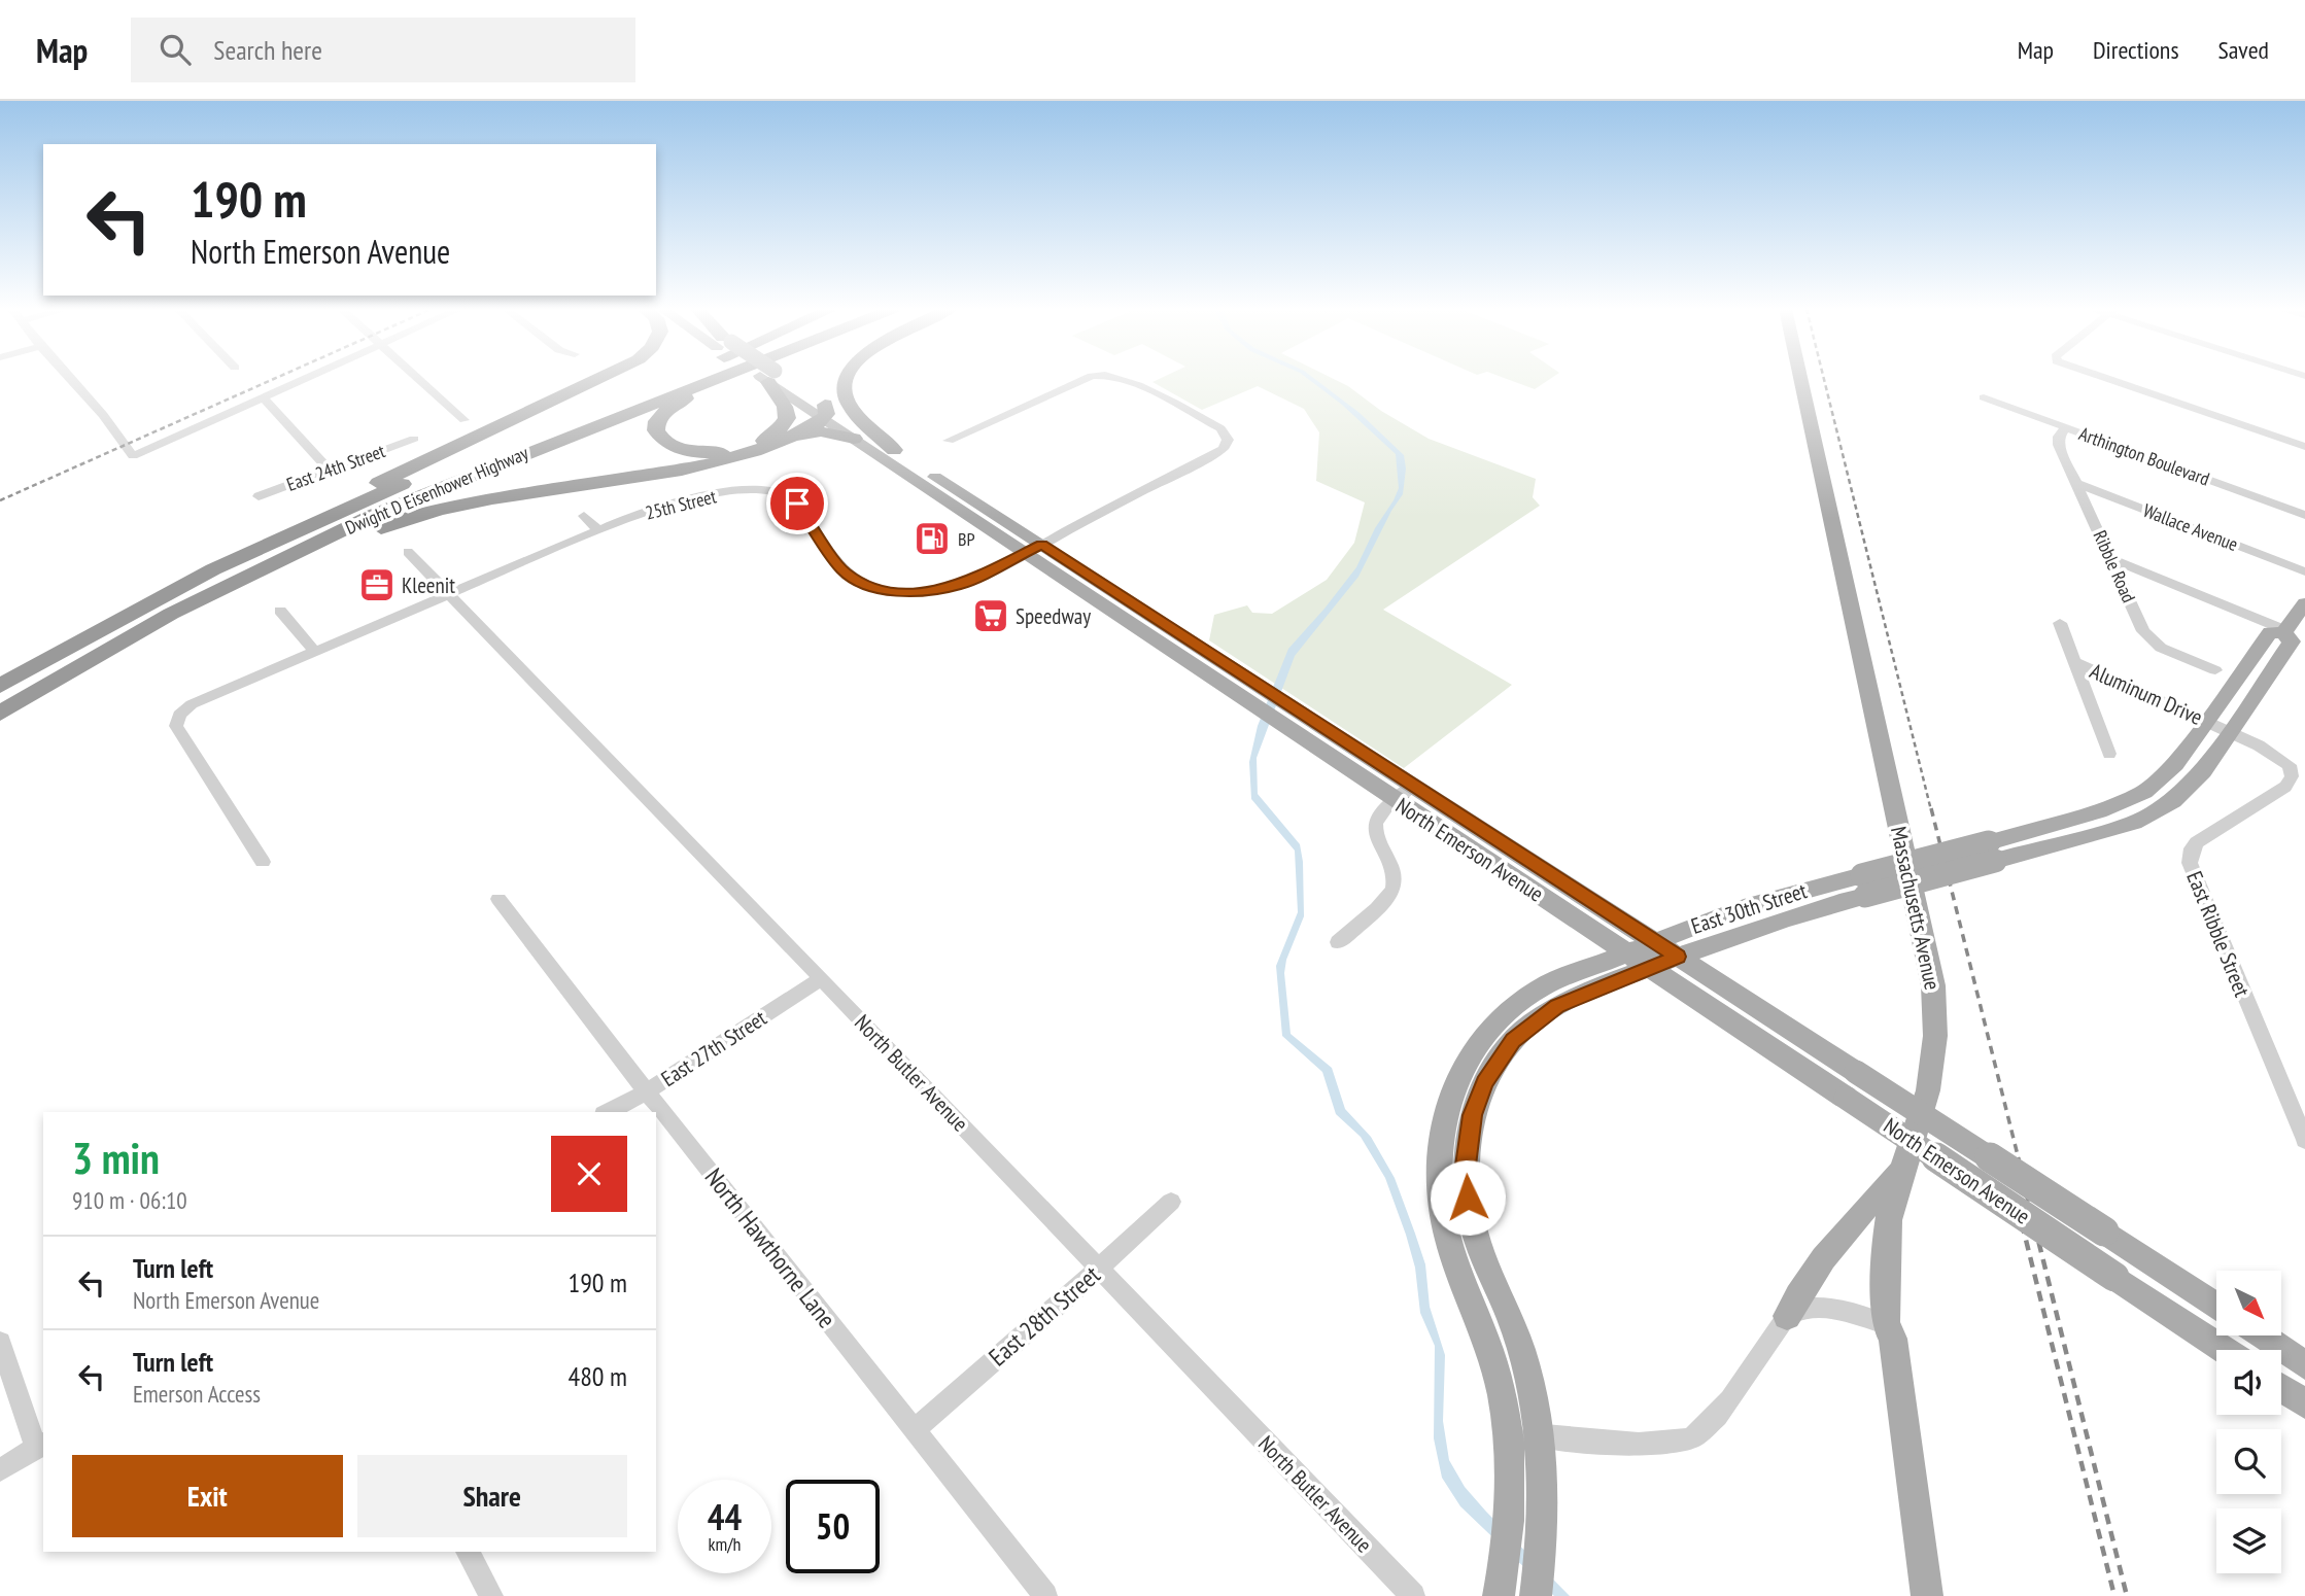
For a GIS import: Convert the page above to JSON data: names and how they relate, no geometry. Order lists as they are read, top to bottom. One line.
{"streets":{"highway":["Dwight D Eisenhower Highway"],"main road":["North Emerson Avenue","East 30th Street","Massachusetts Avenue"],"street":["Arthington Boulevard","East 24th Street","25th Street","Wallace Avenue","Ribble Road","Aluminum Drive","East Ribble Street","East 27th Street","North Butler Avenue","North Hawthorne Lane","East 28th Street"]},"crossings":[["Arthington Boulevard","Ribble Road"],["25th Street","North Emerson Avenue"],["25th Street","North Butler Avenue"],["Wallace Avenue","Ribble Road"],["Aluminum Drive","East 30th Street"],["Aluminum Drive","East Ribble Street"],["North Emerson Avenue","East 30th Street"],["East 30th Street","East Ribble Street"],["East 27th Street","North Butler Avenue"],["East 27th Street","North Hawthorne Lane"],["North Butler Avenue","East 28th Street"],["North Hawthorne Lane","East 28th Street"]],"places":{"fuel station":["BP"],"office":["Kleenit"],"supermarket":["Speedway"]},"north":"bottom right","page":{"header":"Map","search":"Search here","nav":["Map","Directions","Saved"],"turn":["190 m","North Emerson Avenue"],"heading":["3 min","910 m · 06:10"],"list":[{"name":"Turn left","note":"North Emerson Avenue","value":"190 m"},{"name":"Turn left","note":"Emerson Access","value":"480 m"}],"buttons":["Exit","Share"],"speed":"44 km/h","limit":"50"}}
